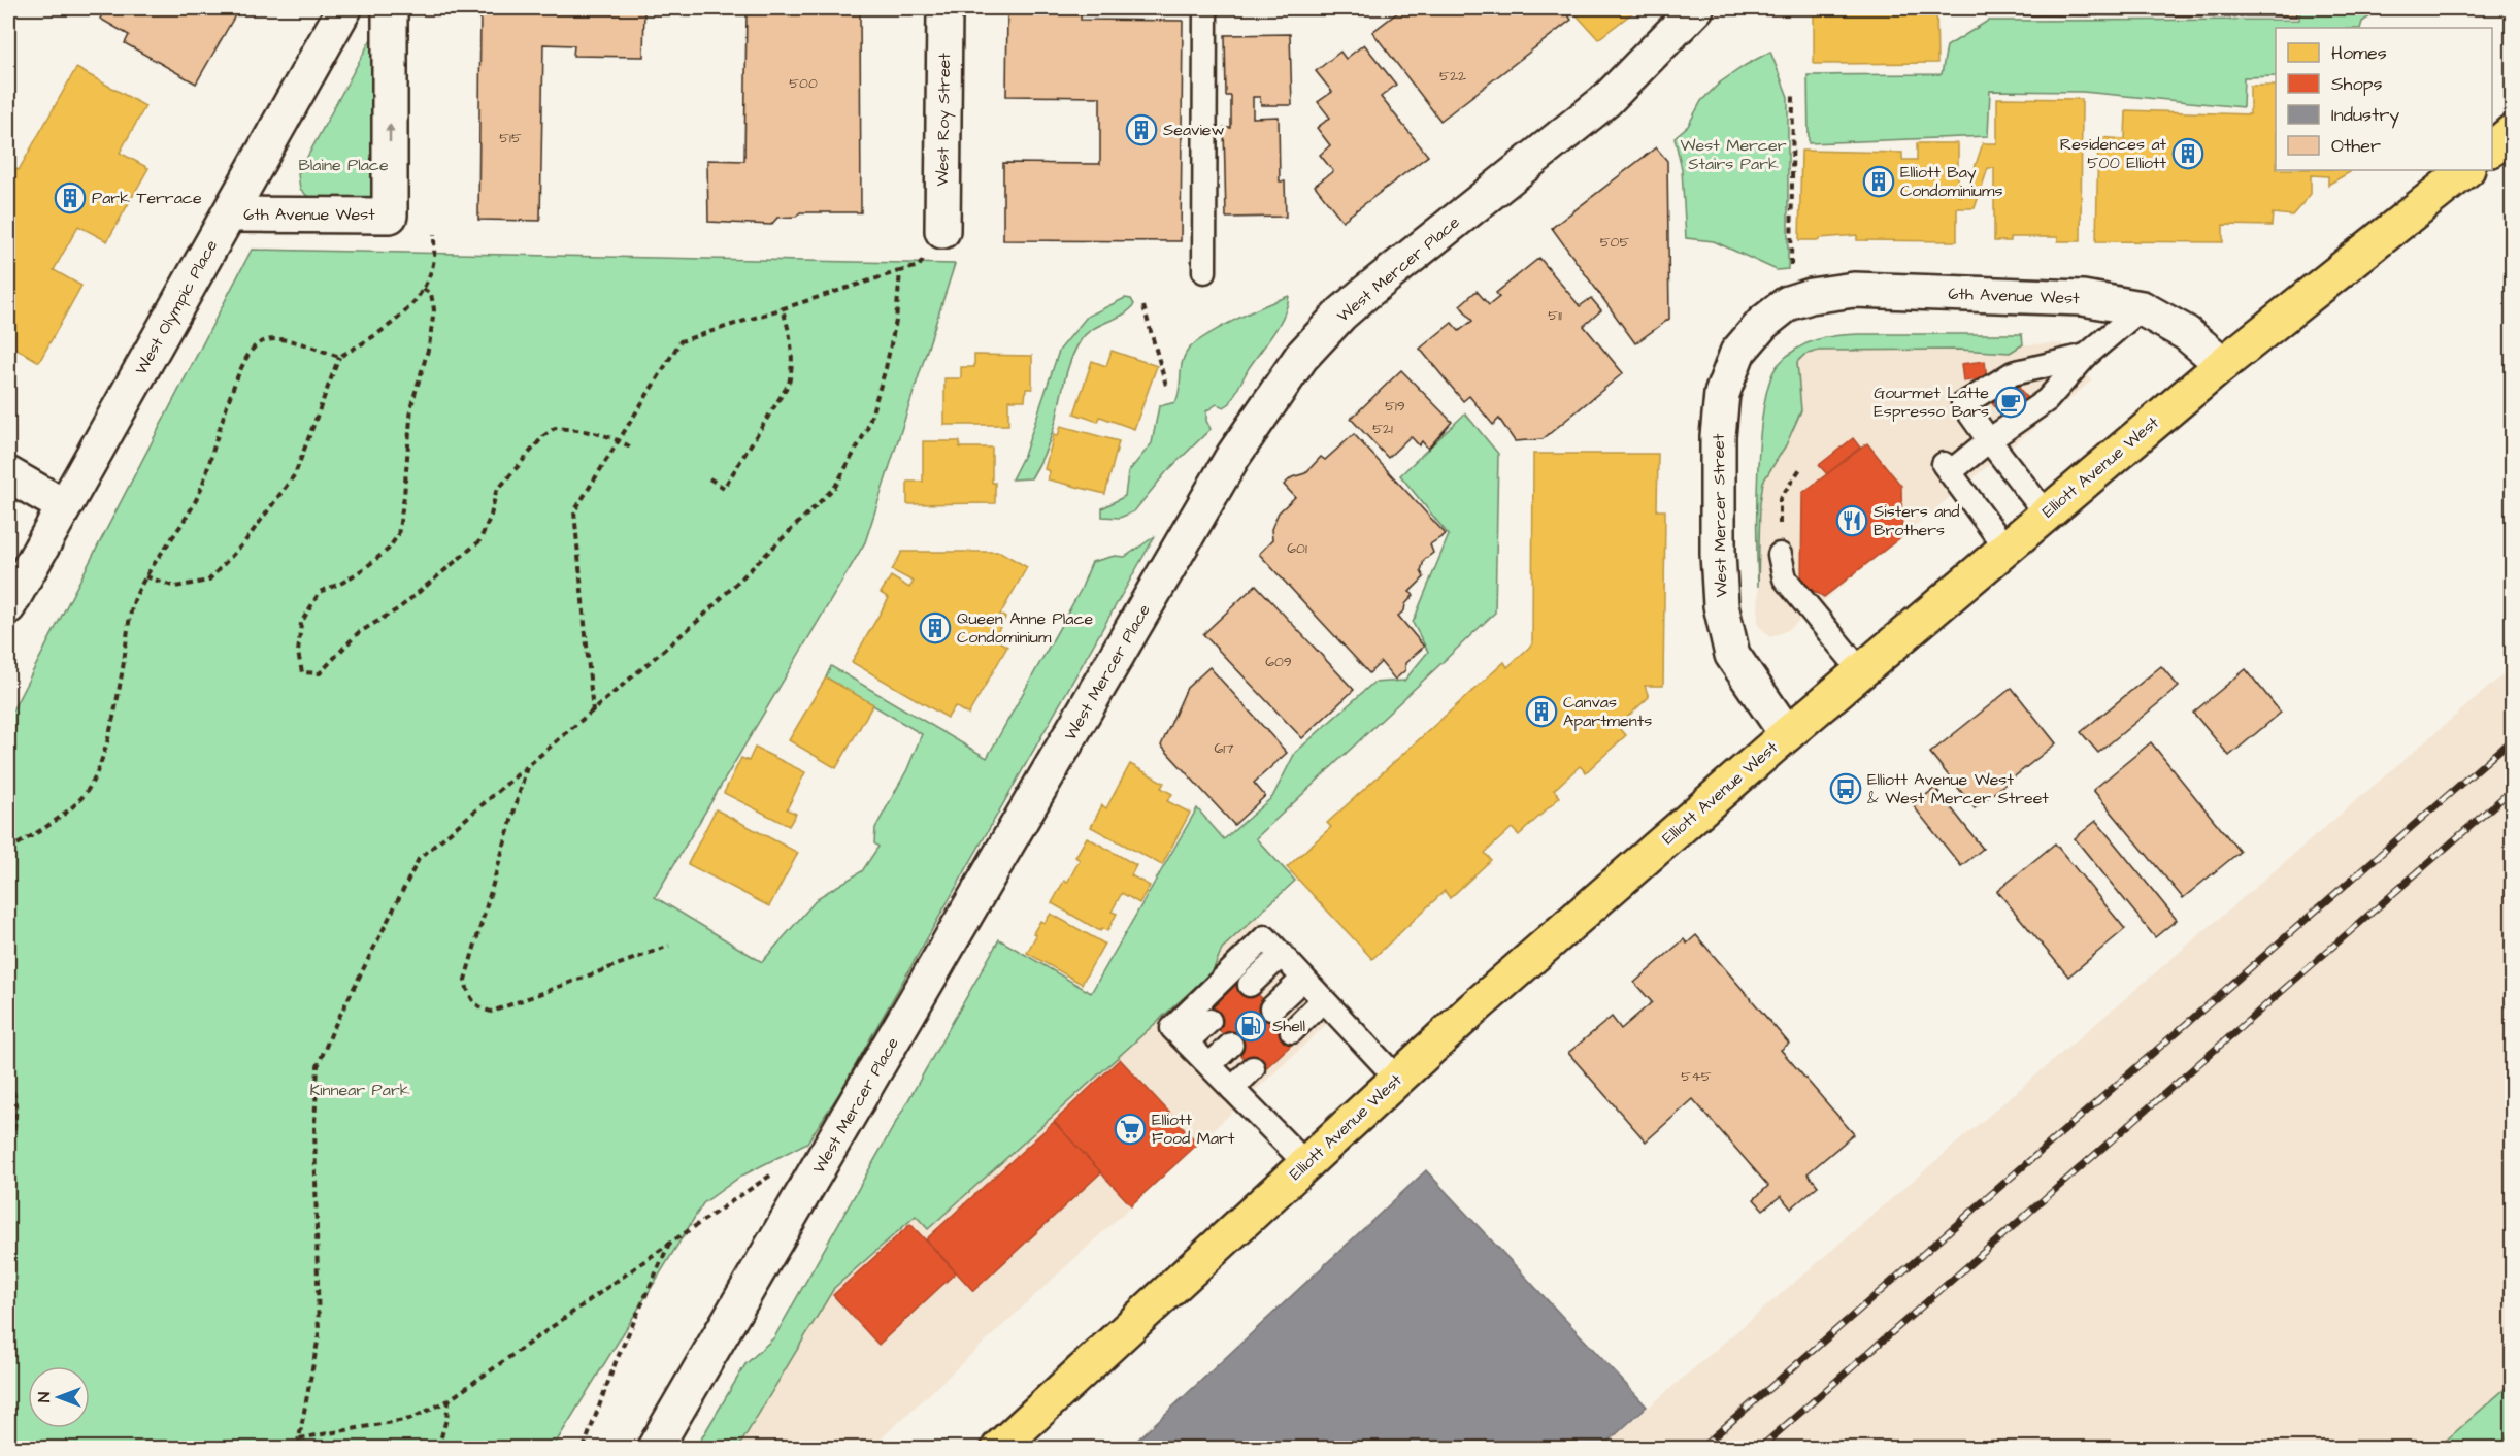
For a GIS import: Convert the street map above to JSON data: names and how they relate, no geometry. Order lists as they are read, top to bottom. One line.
{"streets":{"main road":["Elliott Avenue West"],"street":["West Roy Street","6th Avenue West","West Mercer Place","West Olympic Place","West Mercer Street"]},"crossings":[["6th Avenue West","West Olympic Place"],["6th Avenue West","Elliott Avenue West"],["6th Avenue West","West Mercer Street"],["Elliott Avenue West","West Mercer Street"]],"parks":["West Mercer Stairs Park","Blaine Place","Kinnear Park"],"places":{"building":["Seaview","Residences at 500 Elliott","Elliott Bay Condominiums","Park Terrace","Queen Anne Place Condominium","Canvas Apartments"],"cafe":["Gourmet Latte Espresso Bars"],"restaurant":["Sisters and Brothers"],"bus stop":["Elliott Avenue West & West Mercer Street"],"fuel station":["Shell"],"supermarket":["Elliott Food Mart"]},"house_numbers":["522","500","515","505","511","519","521","601","609","617","545"],"legend":["Homes","Shops","Industry","Other"],"north":"left"}
